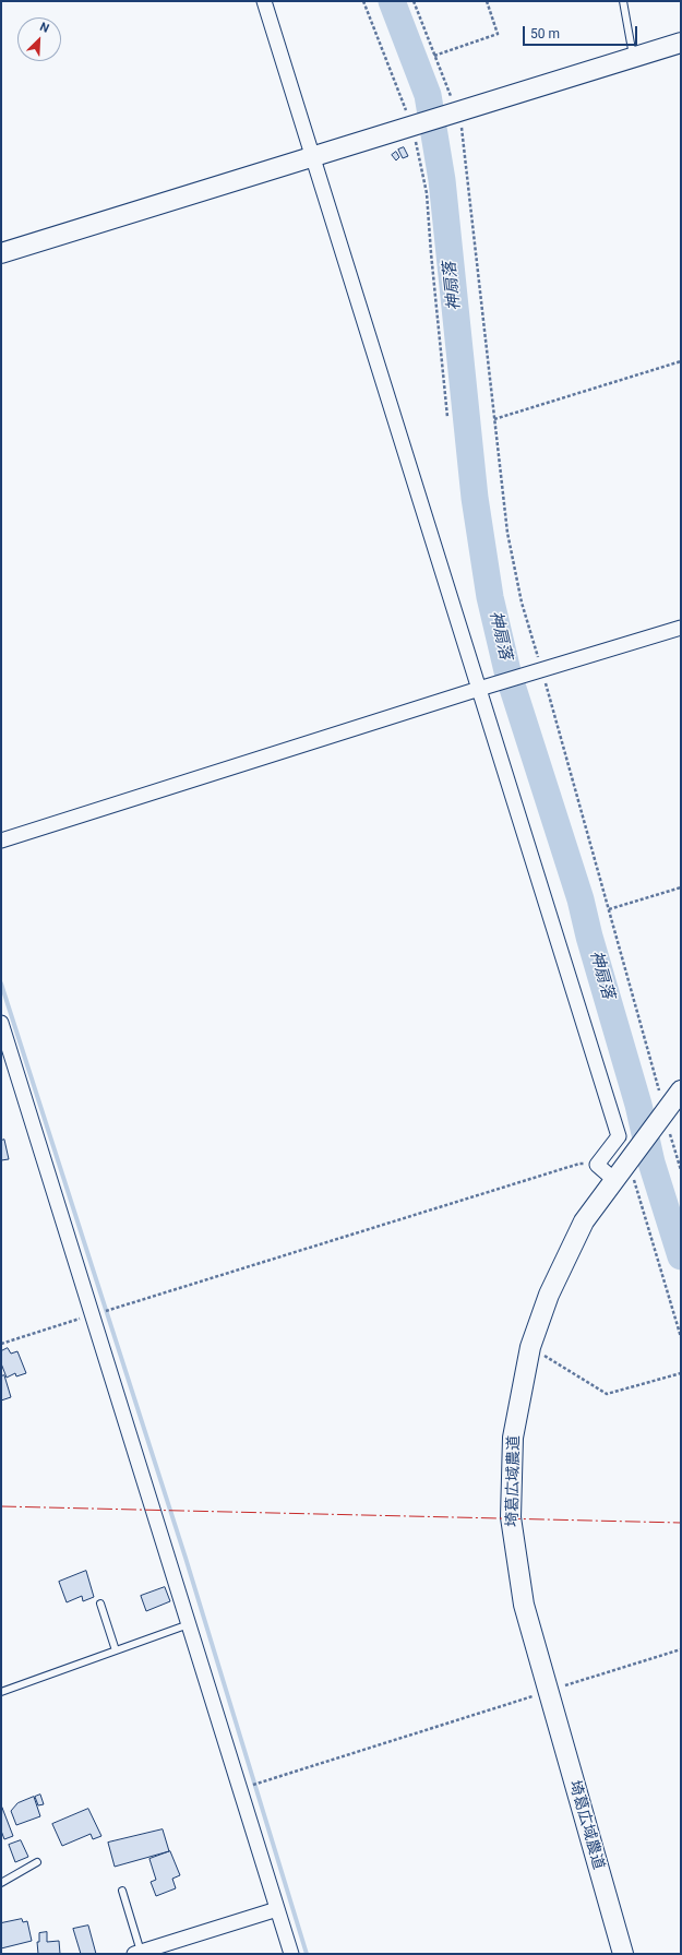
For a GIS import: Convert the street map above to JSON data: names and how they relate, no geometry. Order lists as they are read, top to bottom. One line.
{"streets":{"street":["埼葛広域農道"]},"water":["神扇落"],"scale_bar":"50 m","north":"top right"}
